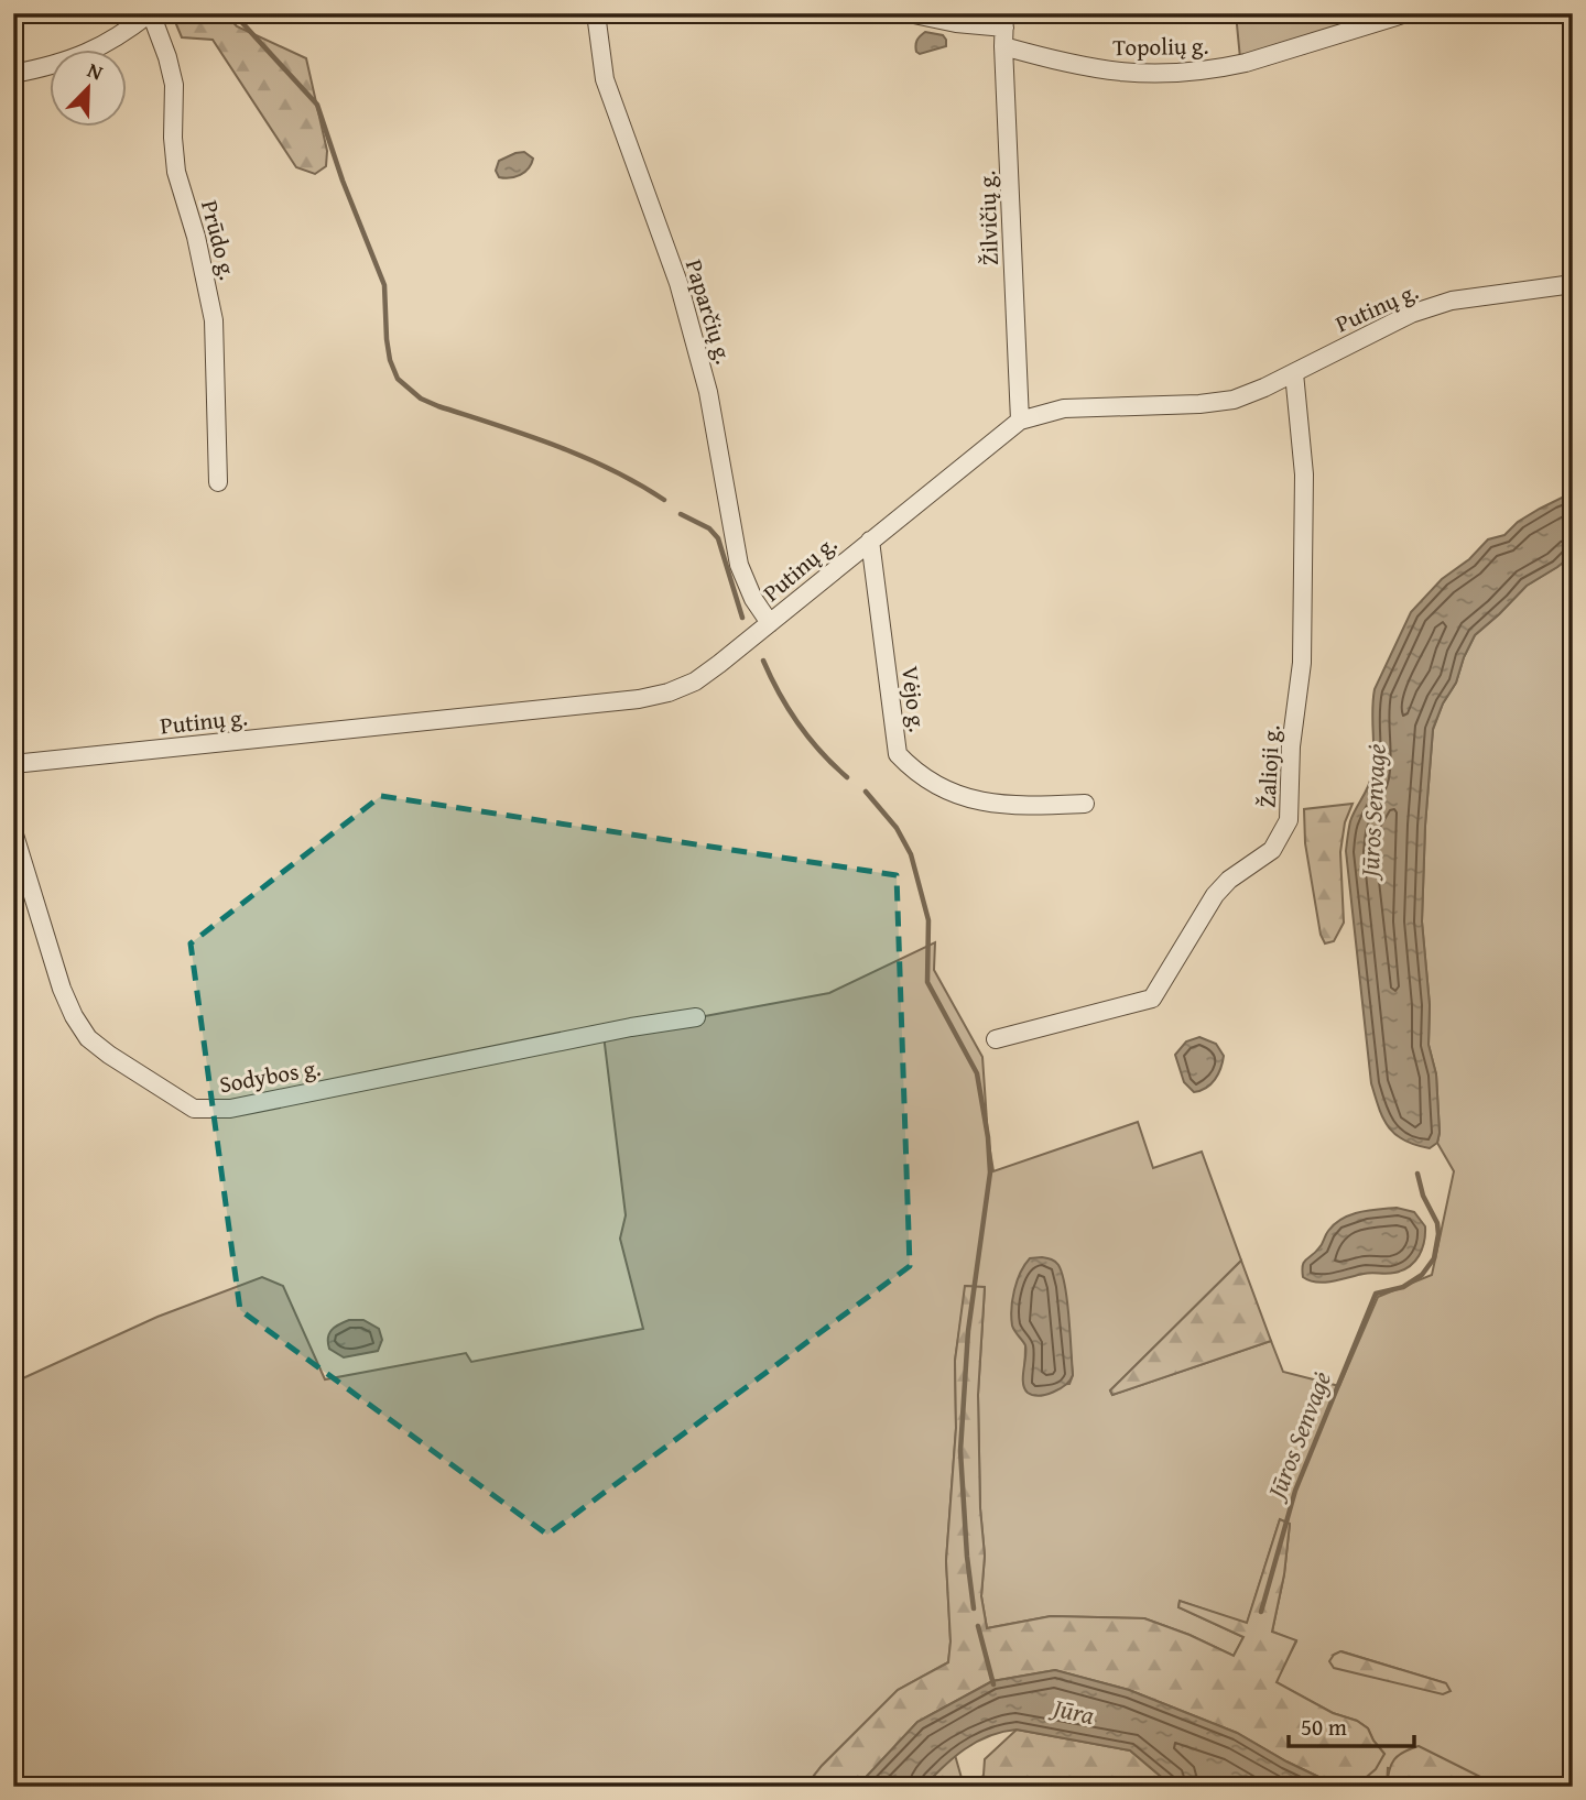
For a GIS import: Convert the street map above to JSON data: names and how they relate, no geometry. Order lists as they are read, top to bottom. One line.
{"streets":{"street":["Topolių g.","Žilvičių g.","Prūdo g.","Putinų g.","Paparčių g.","Vėjo g.","Žalioji g.","Sodybos g."]},"crossings":[["Topolių g.","Žilvičių g."],["Žilvičių g.","Putinų g."],["Putinų g.","Paparčių g."],["Putinų g.","Vėjo g."],["Putinų g.","Žalioji g."]],"water":["Jūros Senvagė","Jūra"],"scale_bar":"50 m","north":"top right"}
